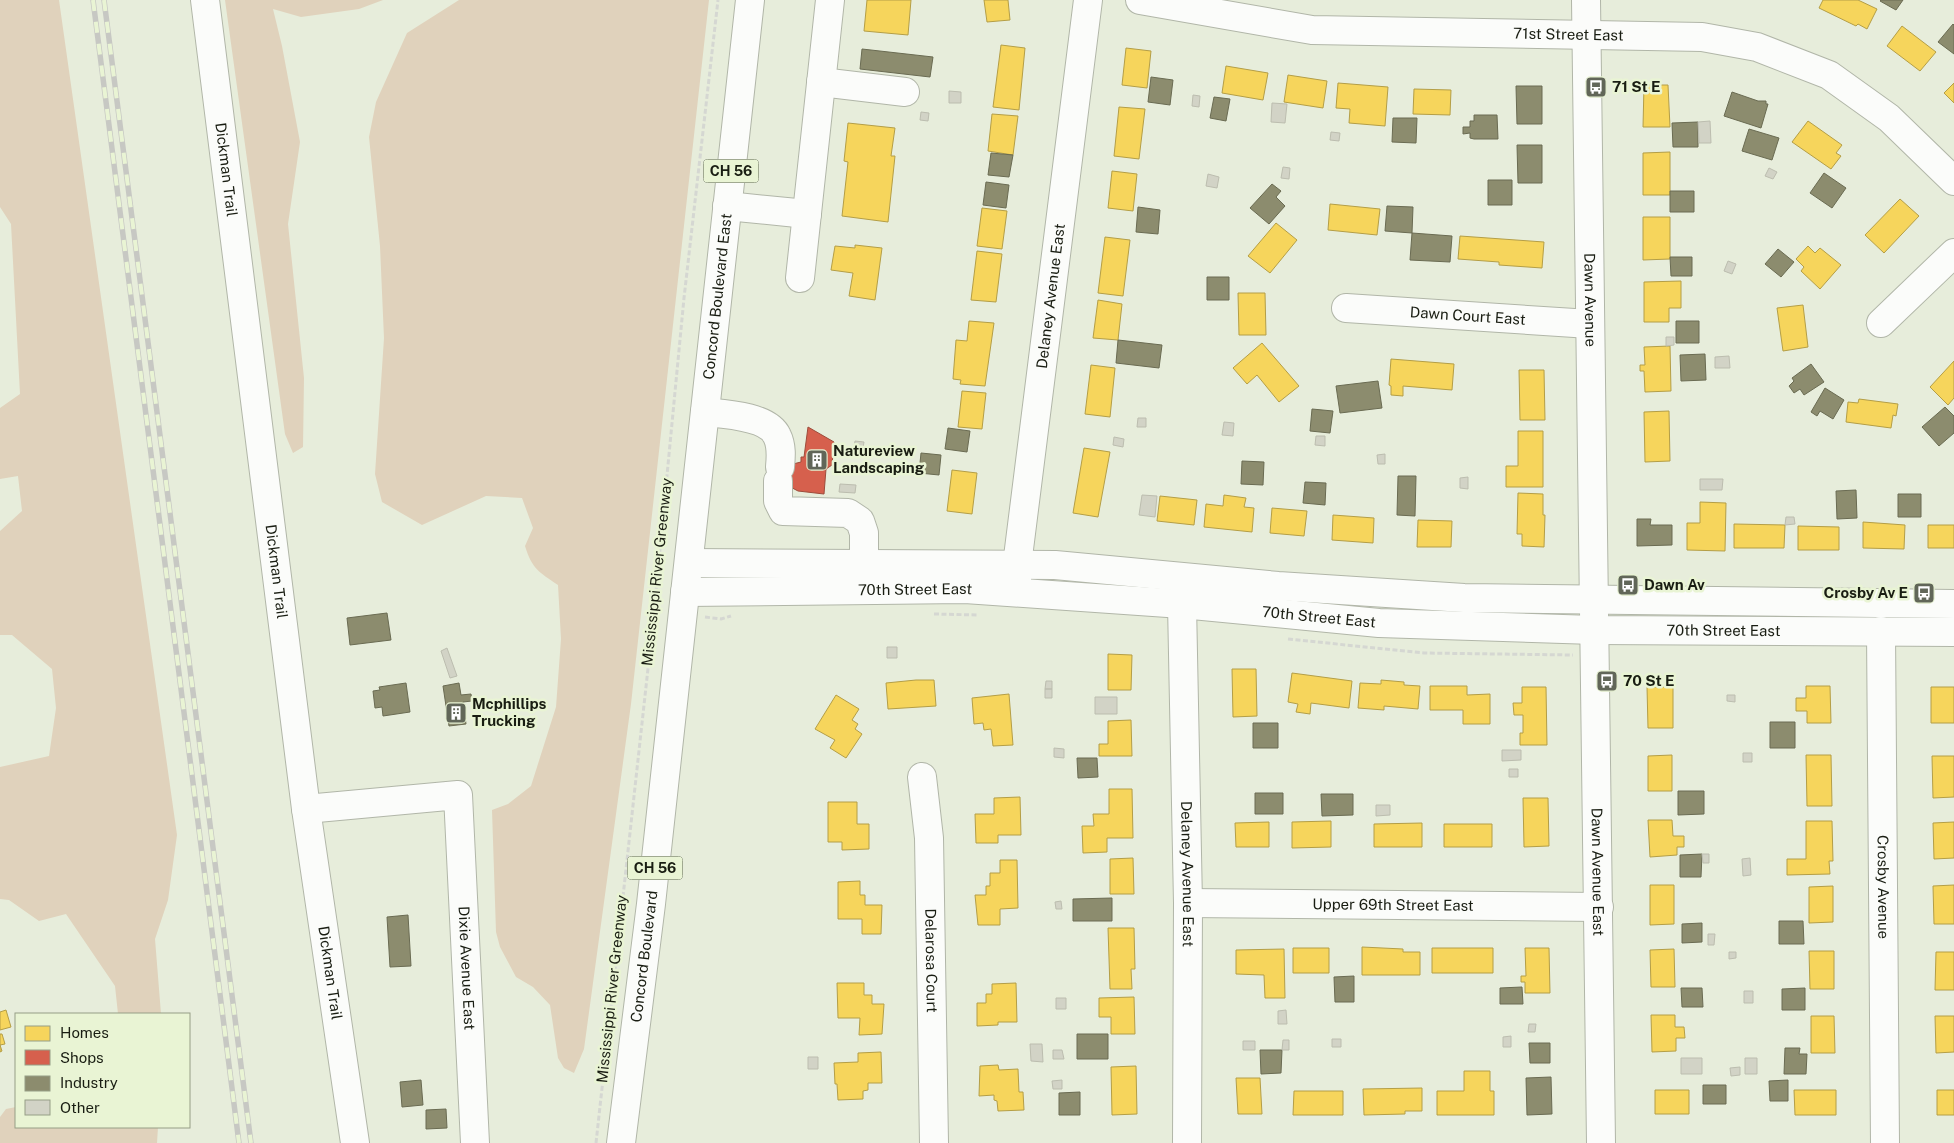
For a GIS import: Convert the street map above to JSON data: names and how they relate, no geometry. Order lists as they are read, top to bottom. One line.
{"streets":{"street":["71st Street East","Dickman Trail","CH 56","Concord Boulevard East","Delaney Avenue East","Dawn Avenue","Dawn Court East","70th Street East","Dawn Avenue East","Crosby Avenue","Upper 69th Street East","Concord Boulevard","Delarosa Court","Dixie Avenue East"],"path":["Mississippi River Greenway"]},"crossings":[["71st Street East","Dawn Avenue"],["Dickman Trail","Dixie Avenue East"],["Concord Boulevard East","70th Street East"],["Concord Boulevard East","Concord Boulevard"],["Delaney Avenue East","70th Street East"],["Delaney Avenue East","Upper 69th Street East"],["Dawn Avenue","Dawn Court East"],["Dawn Avenue","70th Street East"],["Dawn Avenue","Dawn Avenue East"],["70th Street East","Dawn Avenue East"],["70th Street East","Crosby Avenue"],["70th Street East","Concord Boulevard"],["Dawn Avenue East","Upper 69th Street East"]],"places":{"bus stop":["71 St E","Dawn Av","Crosby Av E","70 St E"],"building":["Natureview Landscaping","Mcphillips Trucking"]},"legend":["Homes","Shops","Industry","Other"]}
